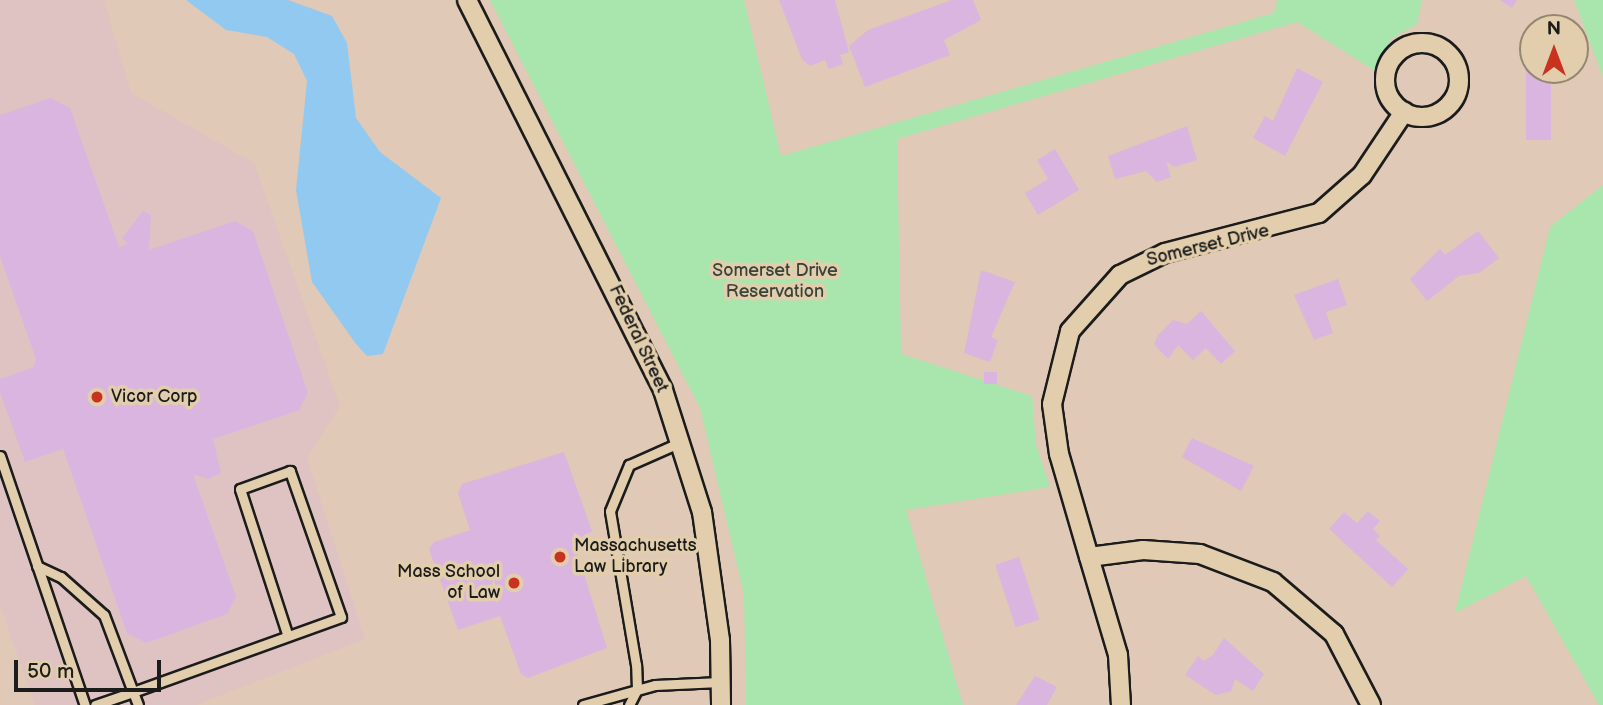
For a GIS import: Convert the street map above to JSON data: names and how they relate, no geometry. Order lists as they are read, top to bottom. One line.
{"streets":{"street":["Somerset Drive","Federal Street"]},"parks":["Somerset Drive Reservation"],"places":["Vicor Corp","Massachusetts Law Library","Mass School of Law"],"scale_bar":"50 m","north":"top"}
